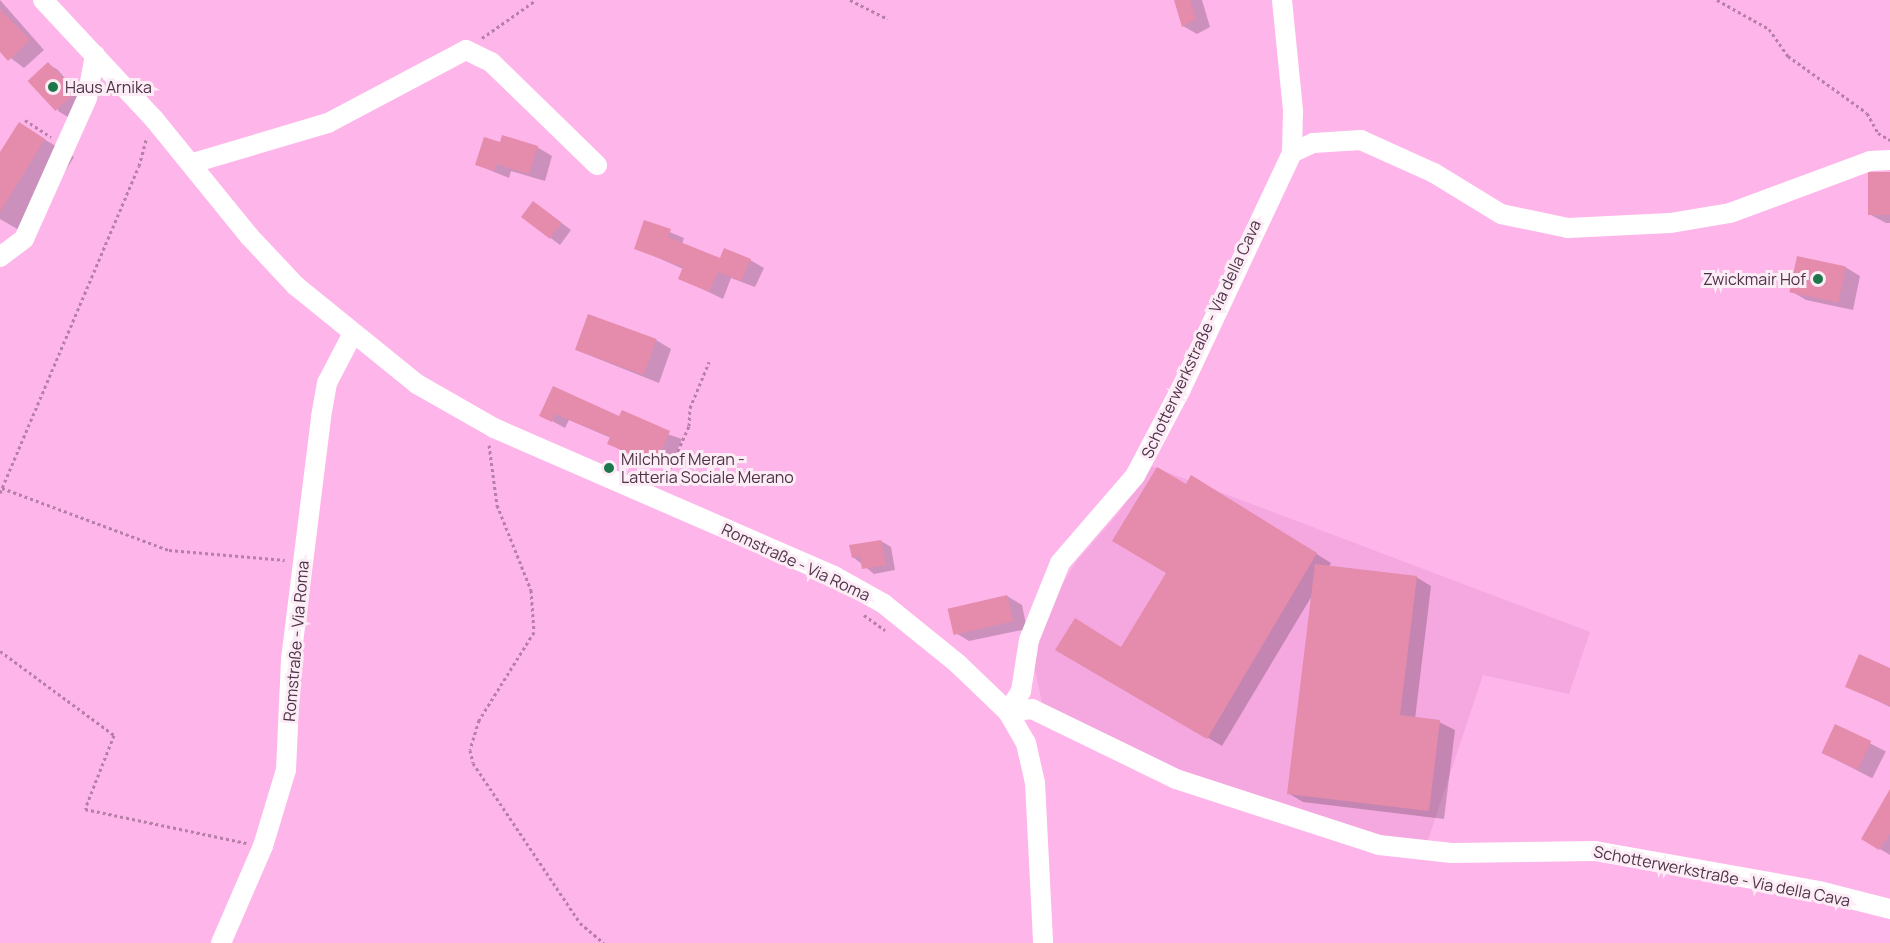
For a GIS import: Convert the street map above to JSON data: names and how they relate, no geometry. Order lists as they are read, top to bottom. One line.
{"streets":{"street":["Schotterwerkstraße - Via della Cava","Romstraße - Via Roma"]},"crossings":[["Schotterwerkstraße - Via della Cava","Romstraße - Via Roma"]],"places":["Haus Arnika","Zwickmair Hof","Milchhof Meran - Latteria Sociale Merano"]}
